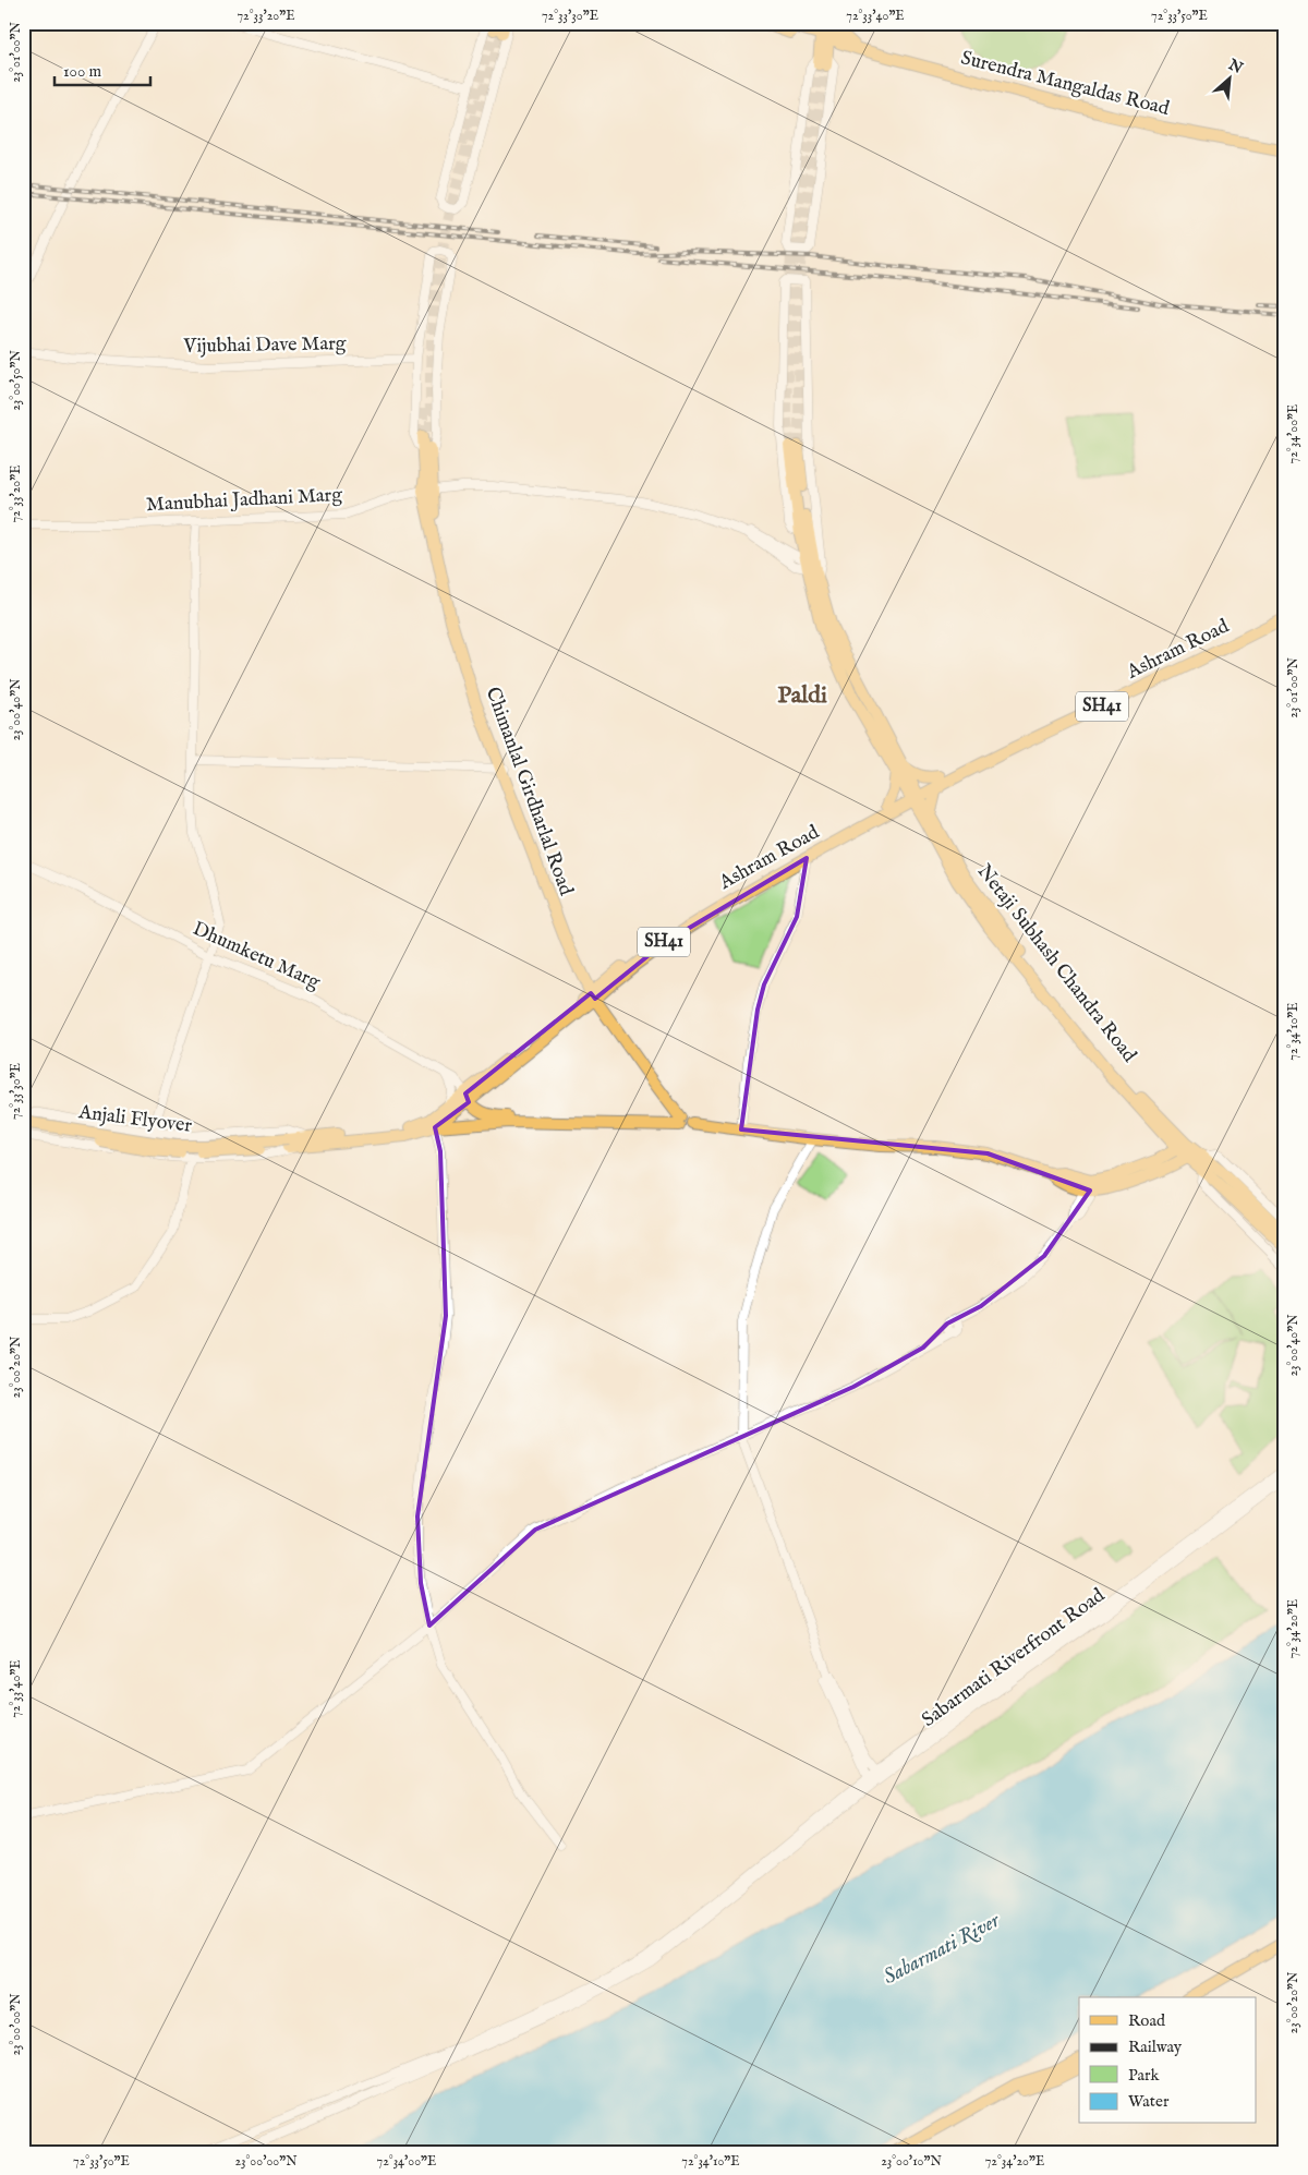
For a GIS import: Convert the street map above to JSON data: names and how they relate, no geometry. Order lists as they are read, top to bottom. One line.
{"streets":{"main road":["Surendra Mangaldas Road","Ashram Road","SH41","Chimanlal Girdharlal Road","Netaji Subhash Chandra Road","Anjali Flyover"],"street":["Vijubhai Dave Marg","Manubhai Jadhani Marg","Dhumketu Marg","Sabarmati Riverfront Road"]},"crossings":[["Manubhai Jadhani Marg","Chimanlal Girdharlal Road"],["Manubhai Jadhani Marg","Netaji Subhash Chandra Road"],["Ashram Road","Chimanlal Girdharlal Road"],["Ashram Road","Dhumketu Marg"],["Ashram Road","Netaji Subhash Chandra Road"],["Ashram Road","Anjali Flyover"]],"districts":["Paldi"],"water":["Sabarmati River"],"legend":["Road","Railway","Park","Water"],"scale_bar":"100 m","north":"top right","coordinates":["72°33'20\"E","72°33'30\"E","72°33'40\"E","72°33'50\"E","23°01'00\"N","23°00'50\"N","72°34'00\"E","23°00'40\"N","72°34'10\"E","23°00'20\"N","72°34'20\"E","23°00'00\"N","23°00'10\"N"]}
